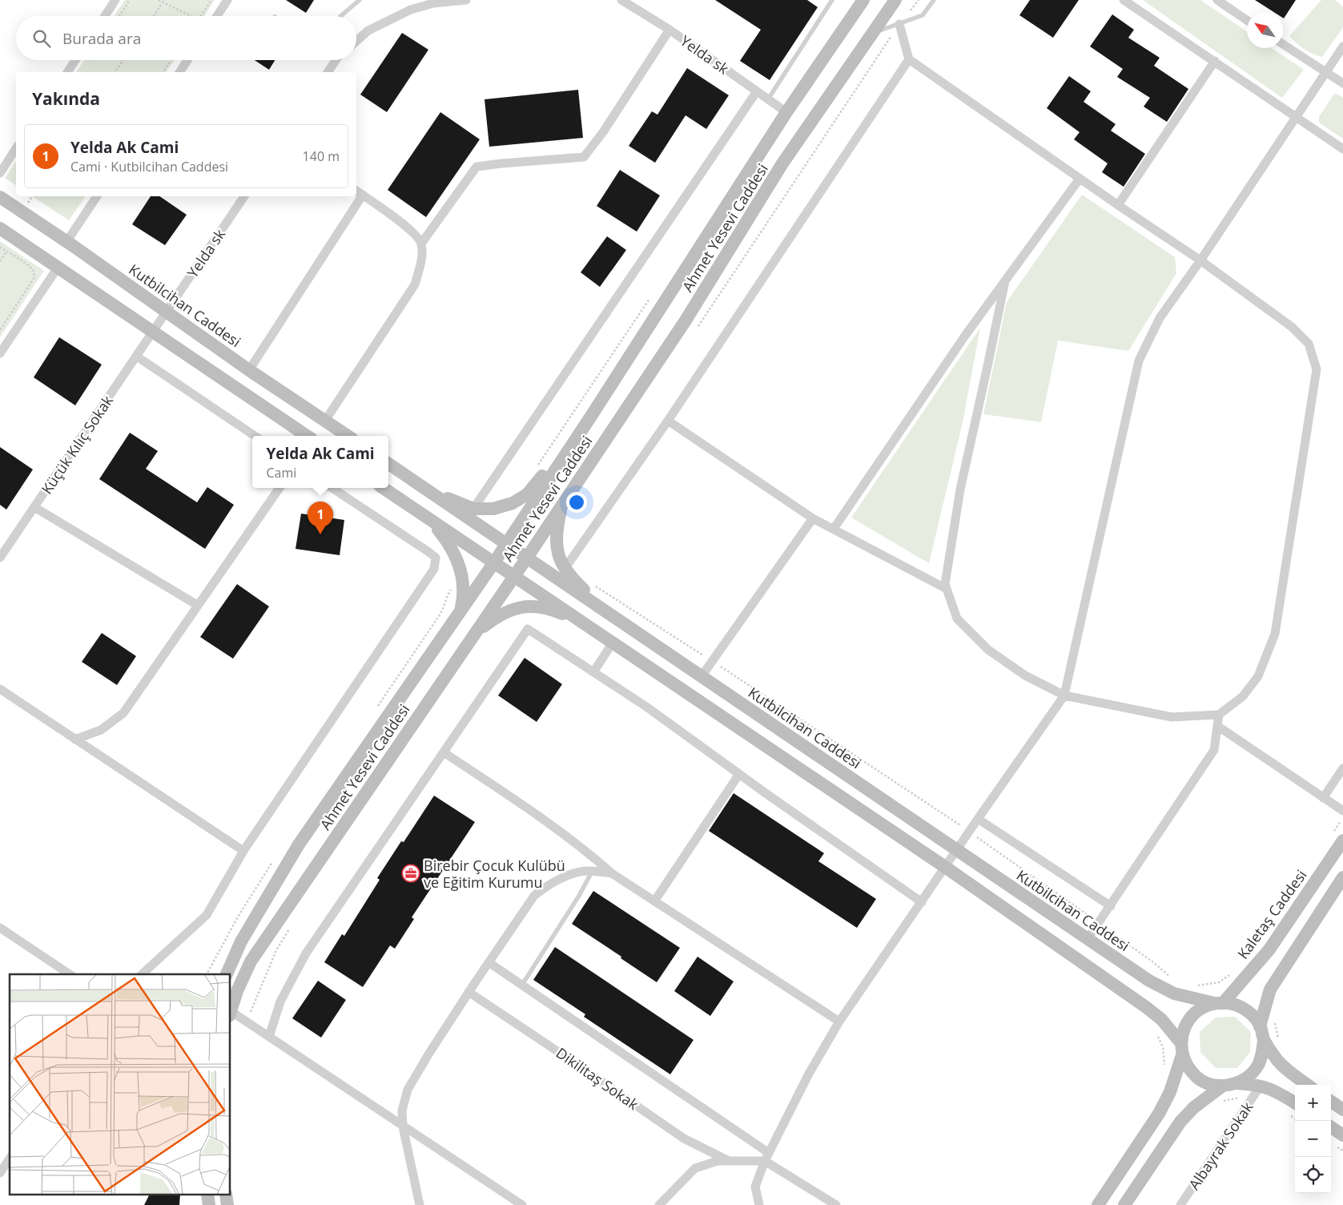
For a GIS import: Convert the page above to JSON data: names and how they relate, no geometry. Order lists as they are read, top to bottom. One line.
{"streets":{"main road":["Ahmet Yesevi Caddesi","Kutbilcihan Caddesi","Kaletaş Caddesi"],"street":["Yelda sk","Küçük Kılıç Sokak","Dikilitaş Sokak","Albayrak Sokak"]},"crossings":[["Yelda sk","Ahmet Yesevi Caddesi"],["Yelda sk","Kutbilcihan Caddesi"],["Yelda sk","Küçük Kılıç Sokak"],["Ahmet Yesevi Caddesi","Kutbilcihan Caddesi"],["Kutbilcihan Caddesi","Kaletaş Caddesi"]],"places":{"office":["Birebir Çocuk Kulübü ve Eğitim Kurumu"]},"north":"top left","page":{"search":"Burada ara","heading":"Yakında","list":[{"mark":"1","name":"Yelda Ak Cami","note":"Cami · Kutbilcihan Caddesi","value":"140 m"}],"popup":["Yelda Ak Cami","Cami"],"pins":"1","map_buttons":["+","−"]}}
